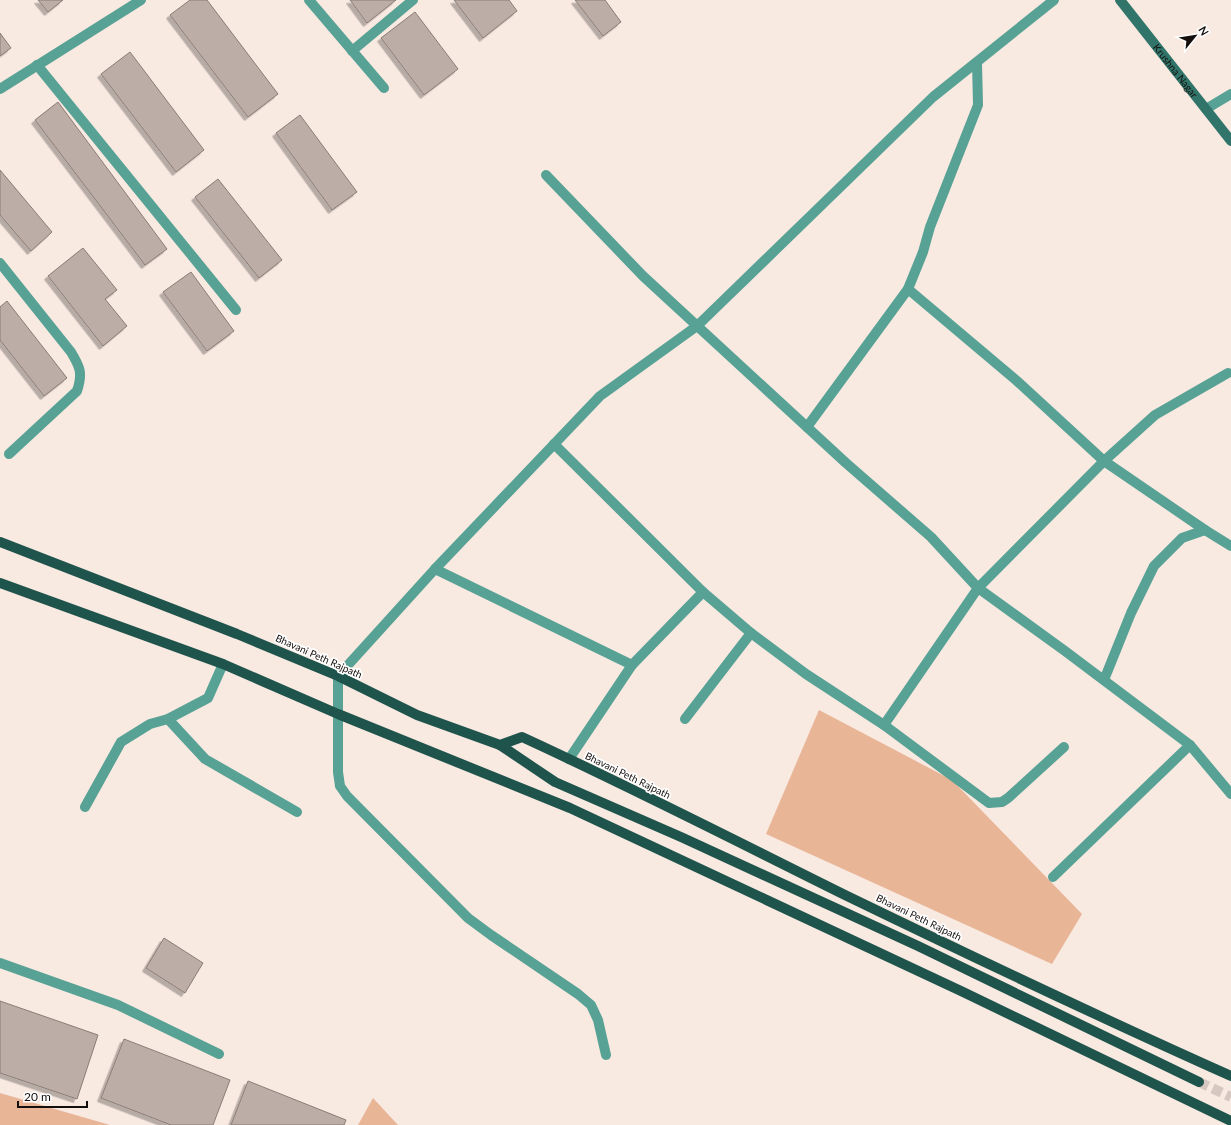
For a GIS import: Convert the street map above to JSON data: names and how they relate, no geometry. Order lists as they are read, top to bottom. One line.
{"streets":{"main road":["Krushna Nagar","Bhavani Peth Rajpath"]},"scale_bar":"20 m","north":"top right"}
